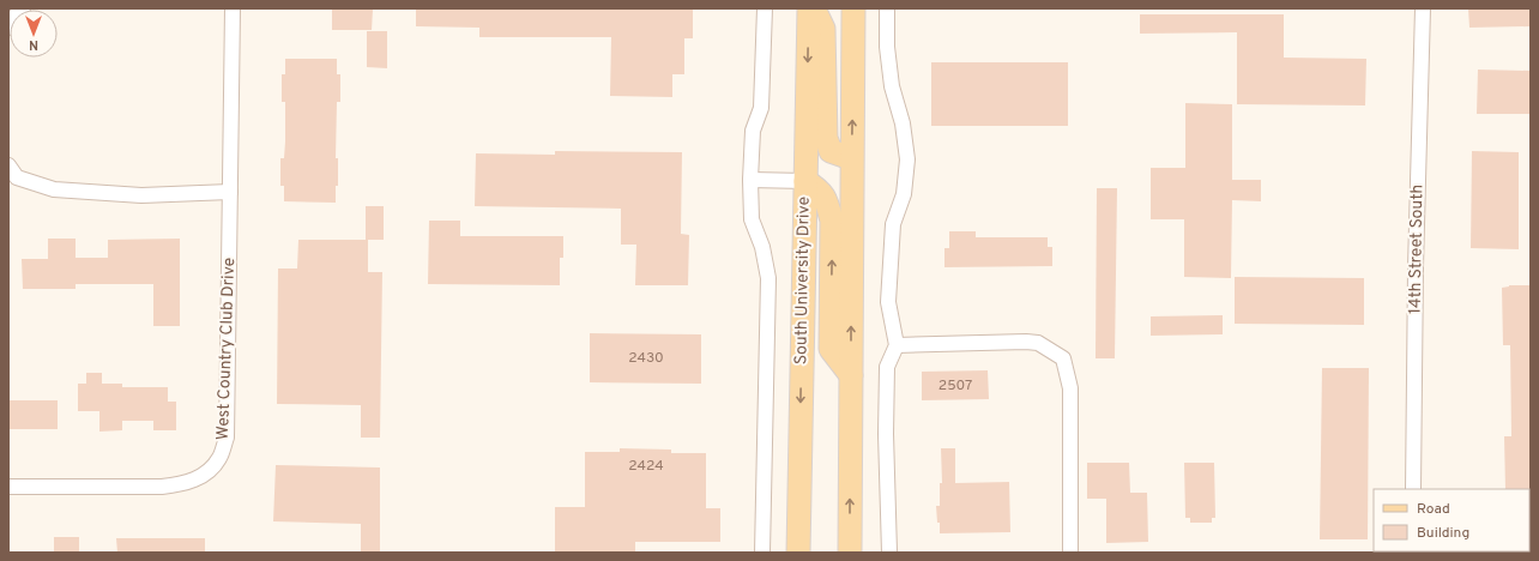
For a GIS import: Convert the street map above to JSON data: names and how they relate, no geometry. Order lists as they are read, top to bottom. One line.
{"streets":{"main road":["South University Drive"],"street":["14th Street South","West Country Club Drive"]},"house_numbers":["2430","2507","2424"],"legend":["Road","Building"],"north":"bottom"}
